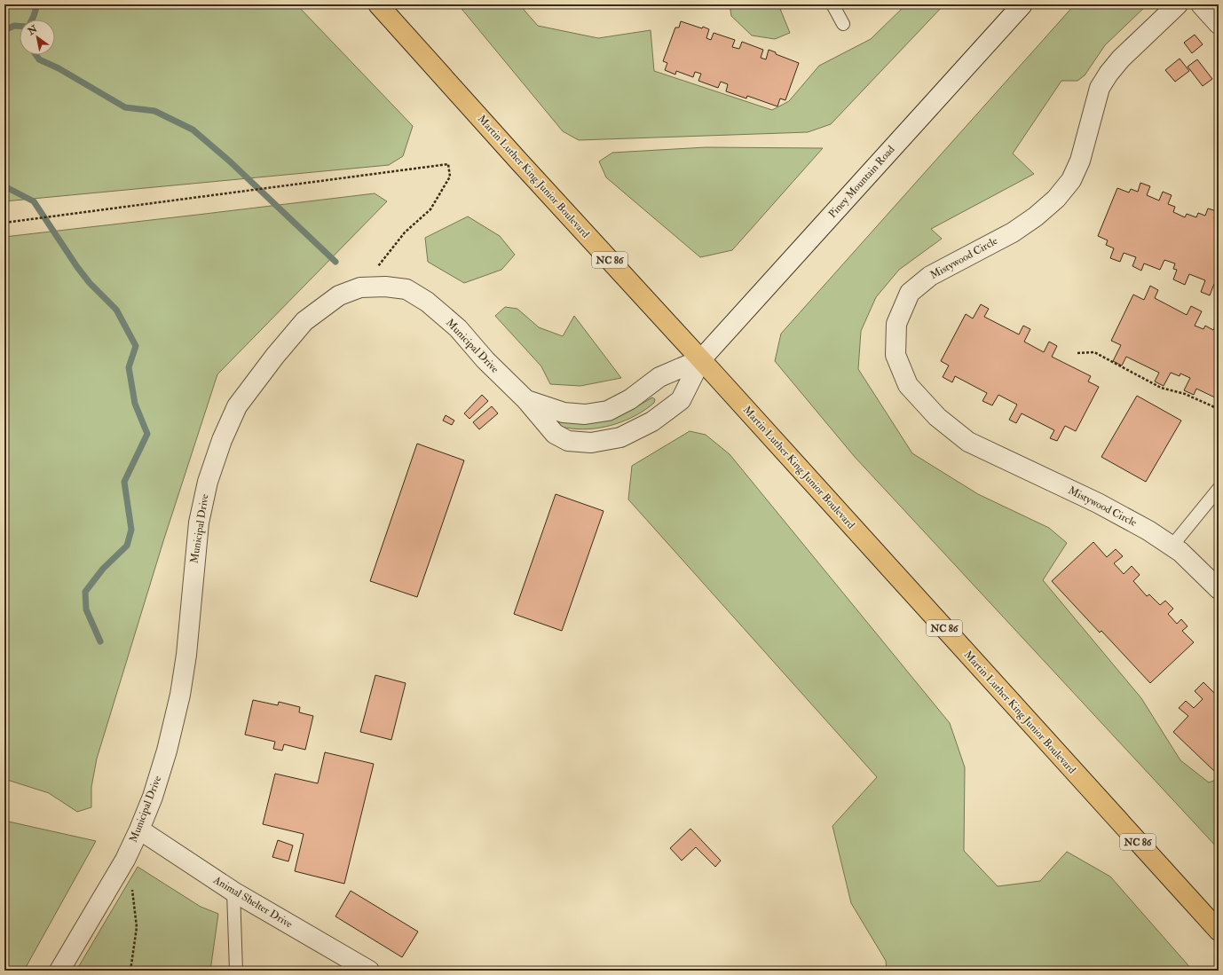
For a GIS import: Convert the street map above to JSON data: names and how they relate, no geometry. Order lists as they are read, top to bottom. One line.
{"streets":{"main road":["Martin Luther King Junior Boulevard","NC 86"],"street":["Piney Mountain Road","Mistywood Circle","Municipal Drive","Animal Shelter Drive"]},"crossings":[["Martin Luther King Junior Boulevard","Piney Mountain Road"],["Martin Luther King Junior Boulevard","Municipal Drive"],["Piney Mountain Road","Municipal Drive"],["Municipal Drive","Animal Shelter Drive"]],"north":"top left"}
